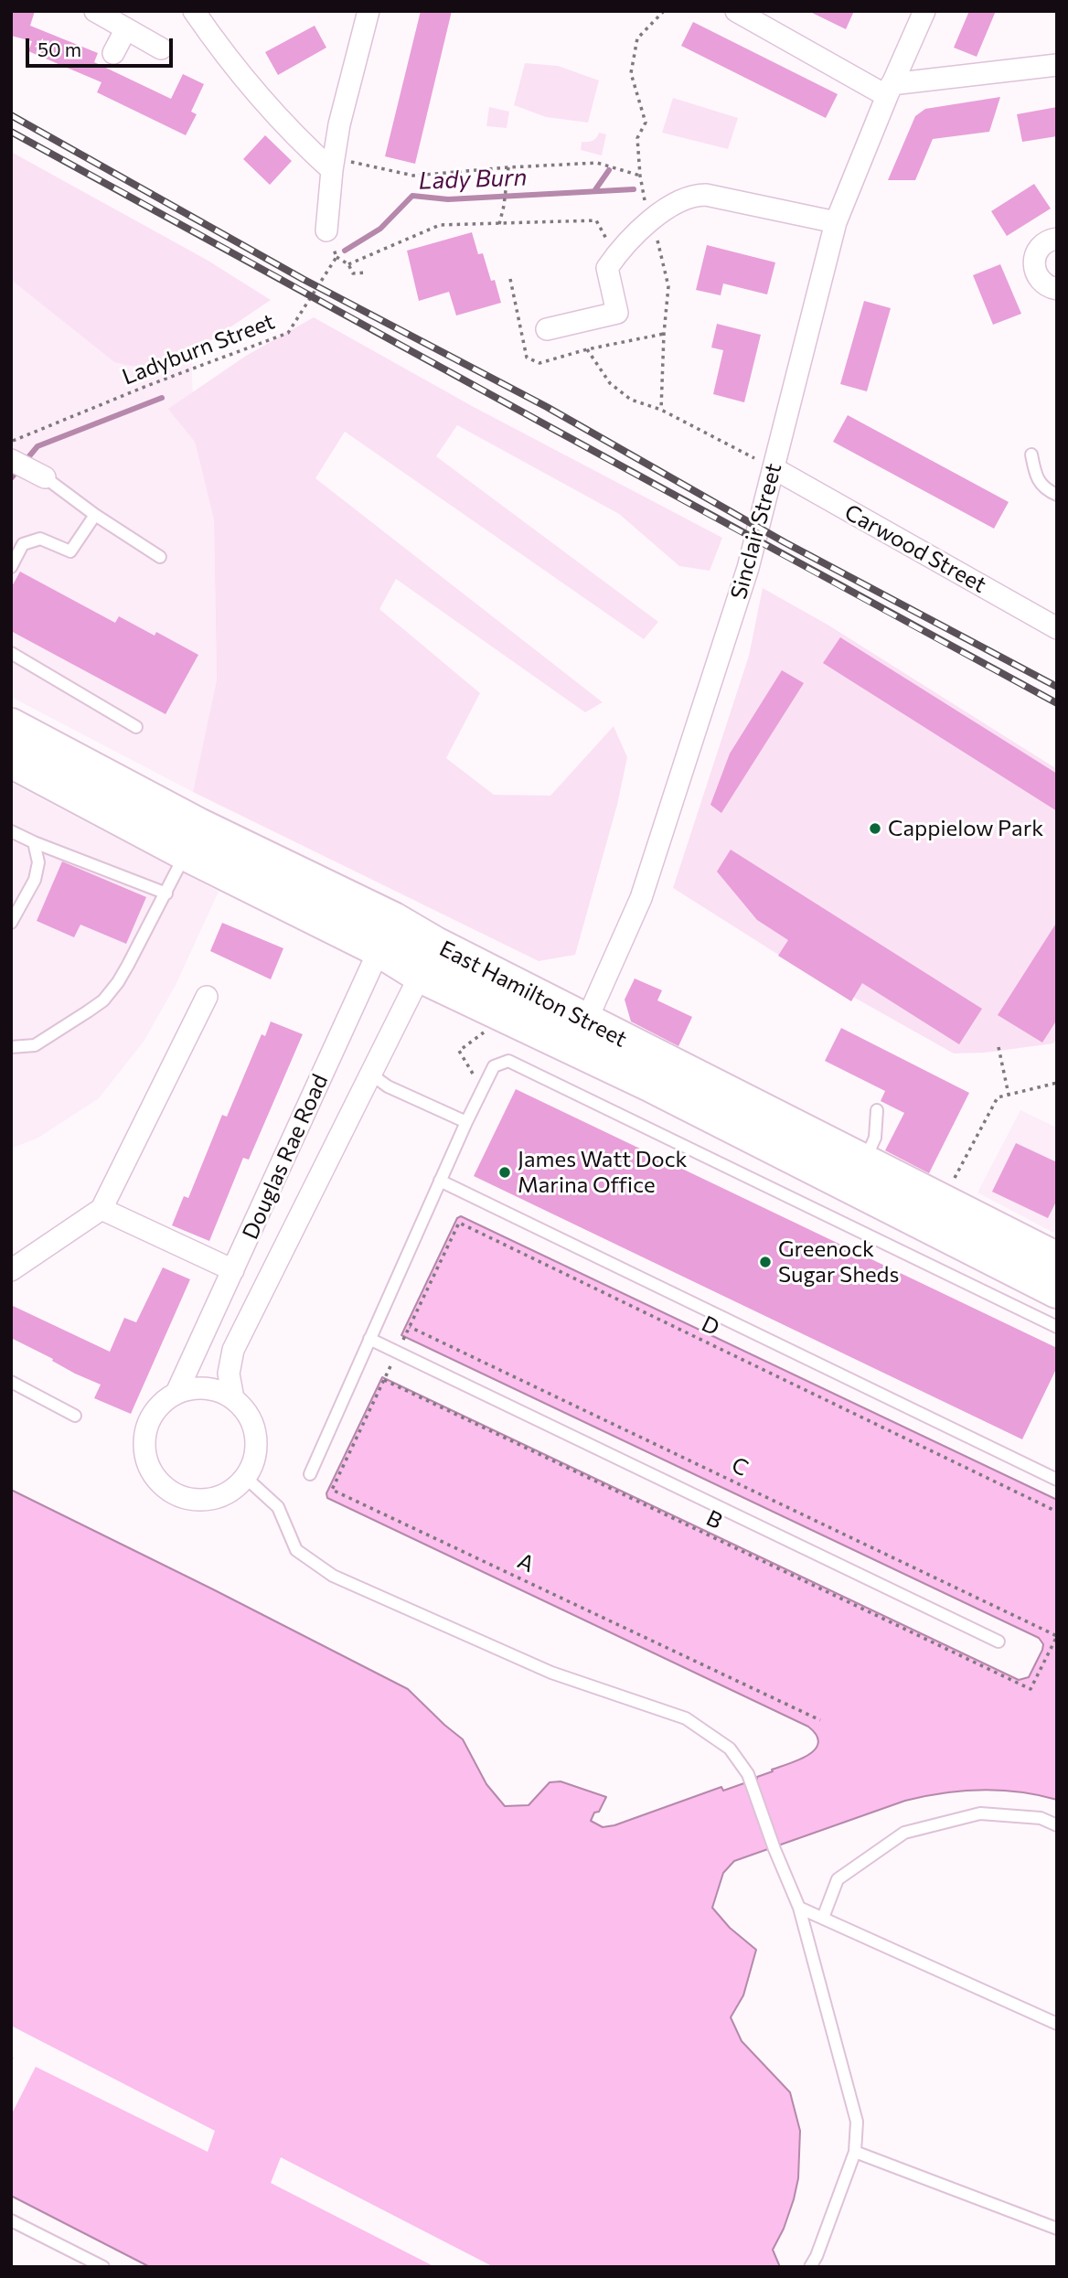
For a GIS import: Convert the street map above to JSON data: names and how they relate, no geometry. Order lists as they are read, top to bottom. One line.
{"streets":{"highway":["East Hamilton Street"],"street":["Sinclair Street","Carwood Street","Douglas Rae Road"],"path":["Ladyburn Street","D","C","B","A"]},"crossings":[["Sinclair Street","Carwood Street"],["Sinclair Street","East Hamilton Street"],["East Hamilton Street","Douglas Rae Road"],["D","C"],["C","B"],["B","A"]],"water":["Lady Burn"],"places":["Cappielow Park","James Watt Dock Marina Office","Greenock Sugar Sheds"],"scale_bar":"50 m"}
